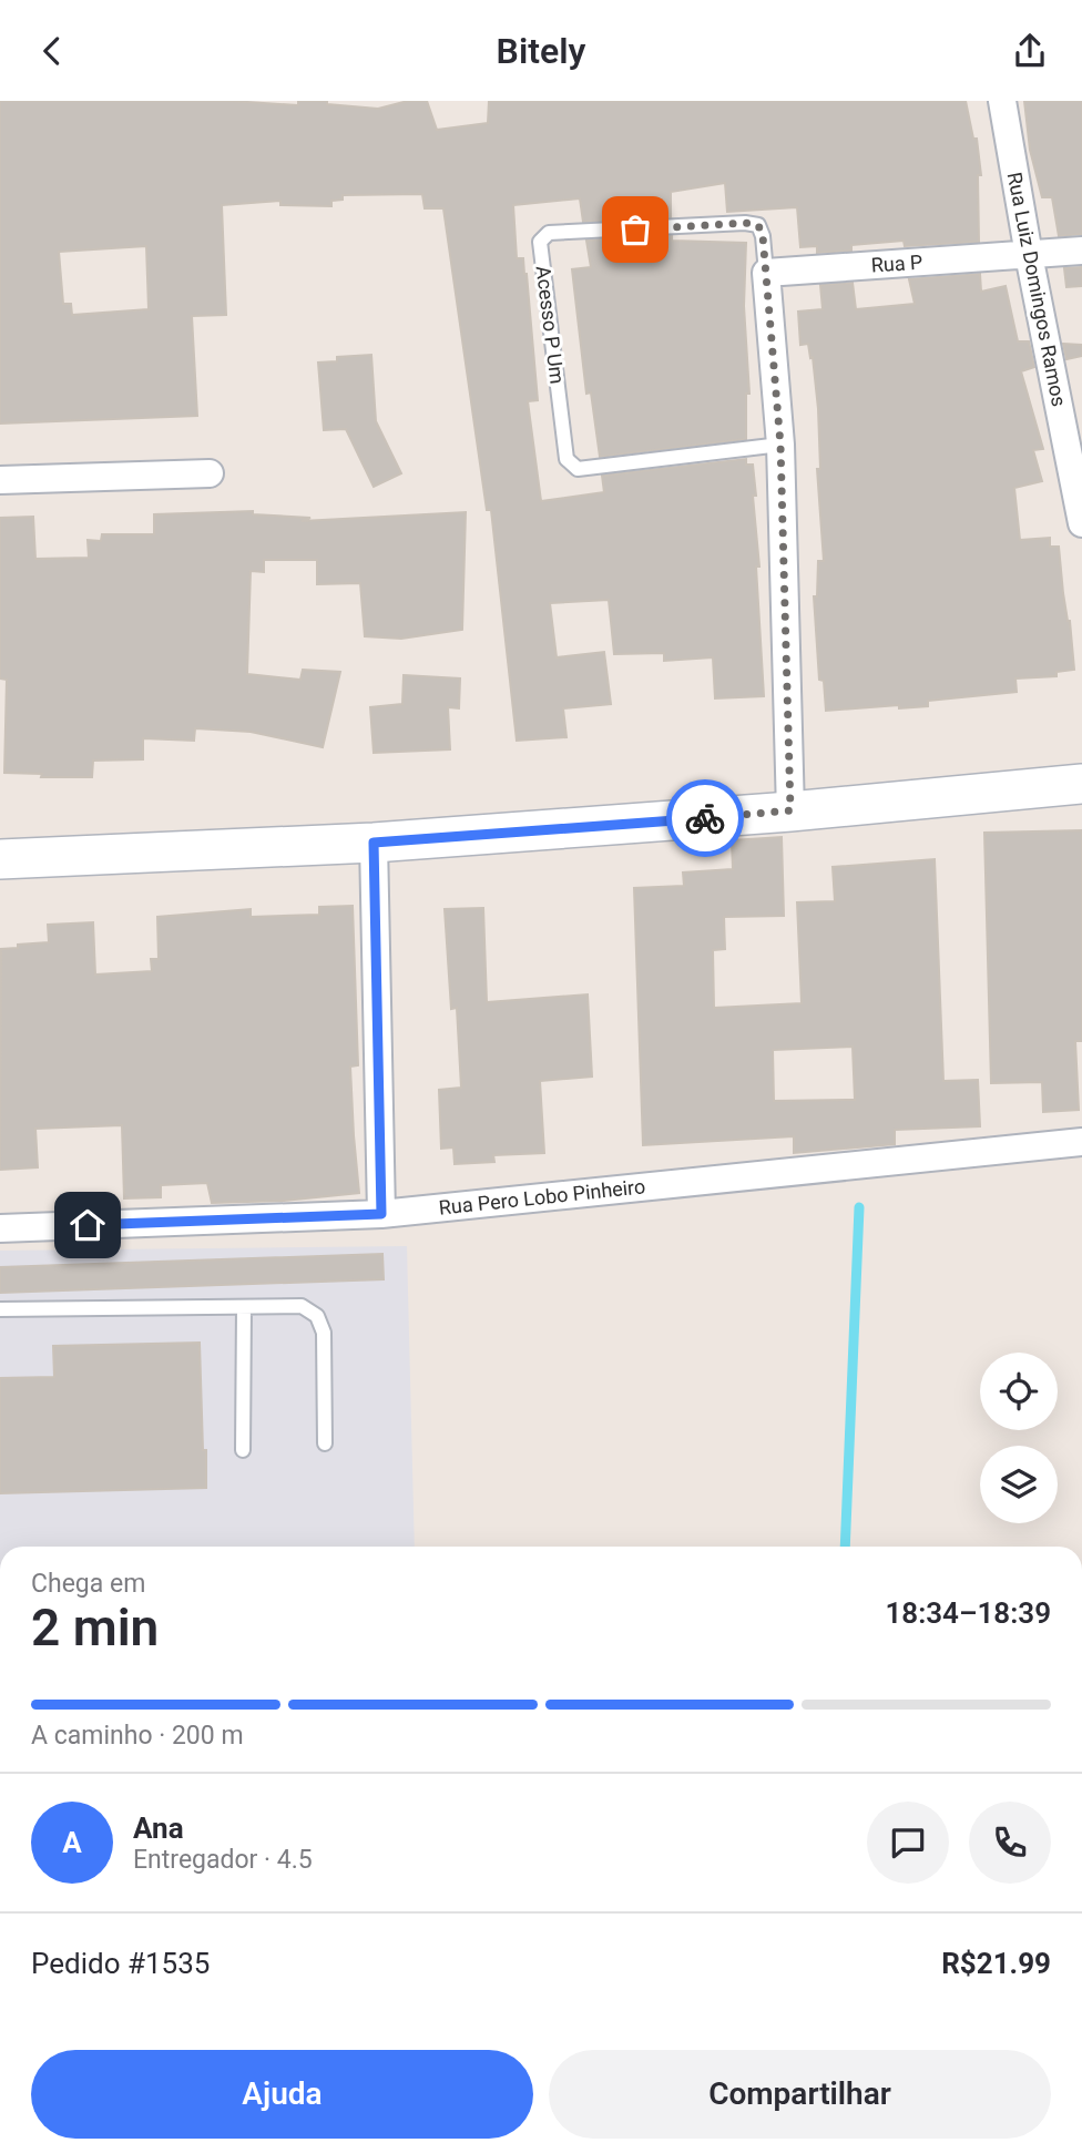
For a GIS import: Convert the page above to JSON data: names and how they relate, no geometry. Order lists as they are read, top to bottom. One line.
{"streets":{"street":["Rua P","Rua Luiz Domingos Ramos","Rua Pero Lobo Pinheiro"],"lane":["Acesso P Um"]},"crossings":[["Rua P","Rua Luiz Domingos Ramos"],["Rua P","Acesso P Um"]],"page":{"header":"Bitely","heading":["2 min","Chega em","18:34–18:39"],"panel":["Ana","Entregador · 4.5","Pedido #1535","R$21.99"],"bar":"A caminho · 200 m","round":"A","buttons":["Ajuda","Compartilhar"]}}
